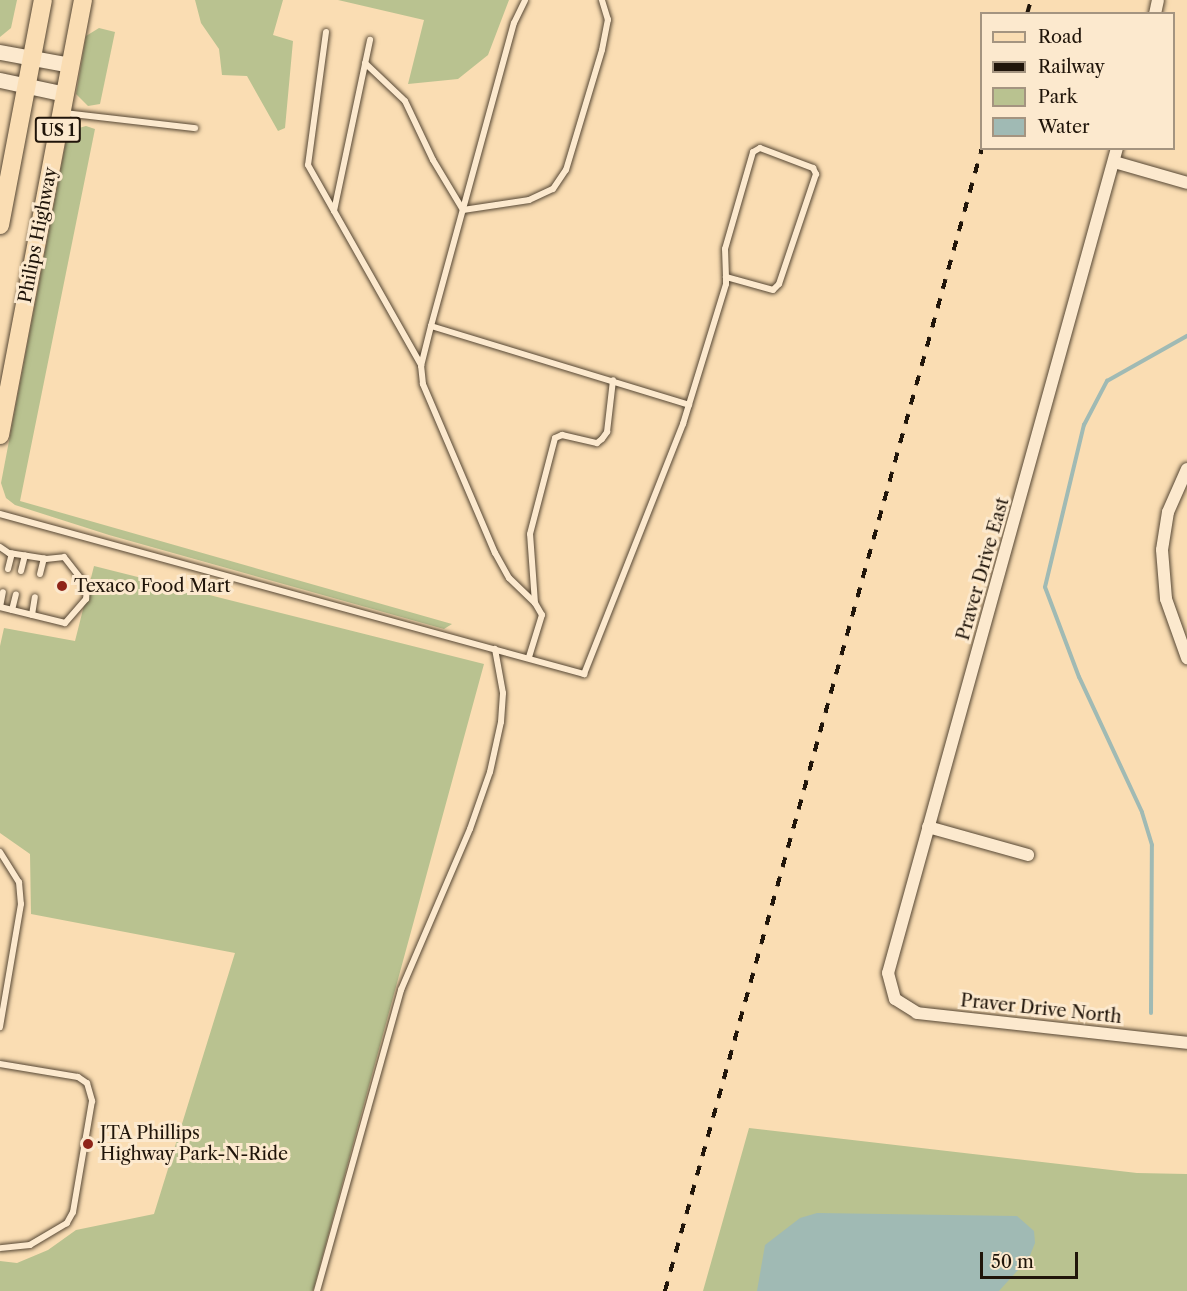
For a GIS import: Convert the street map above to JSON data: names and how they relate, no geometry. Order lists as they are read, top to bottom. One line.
{"streets":{"main road":["US 1","Philips Highway"],"street":["Praver Drive East","Praver Drive North"]},"crossings":[["Praver Drive East","Praver Drive North"]],"places":["Texaco Food Mart","JTA Phillips Highway Park-N-Ride"],"legend":["Road","Railway","Park","Water"],"scale_bar":"50 m"}
